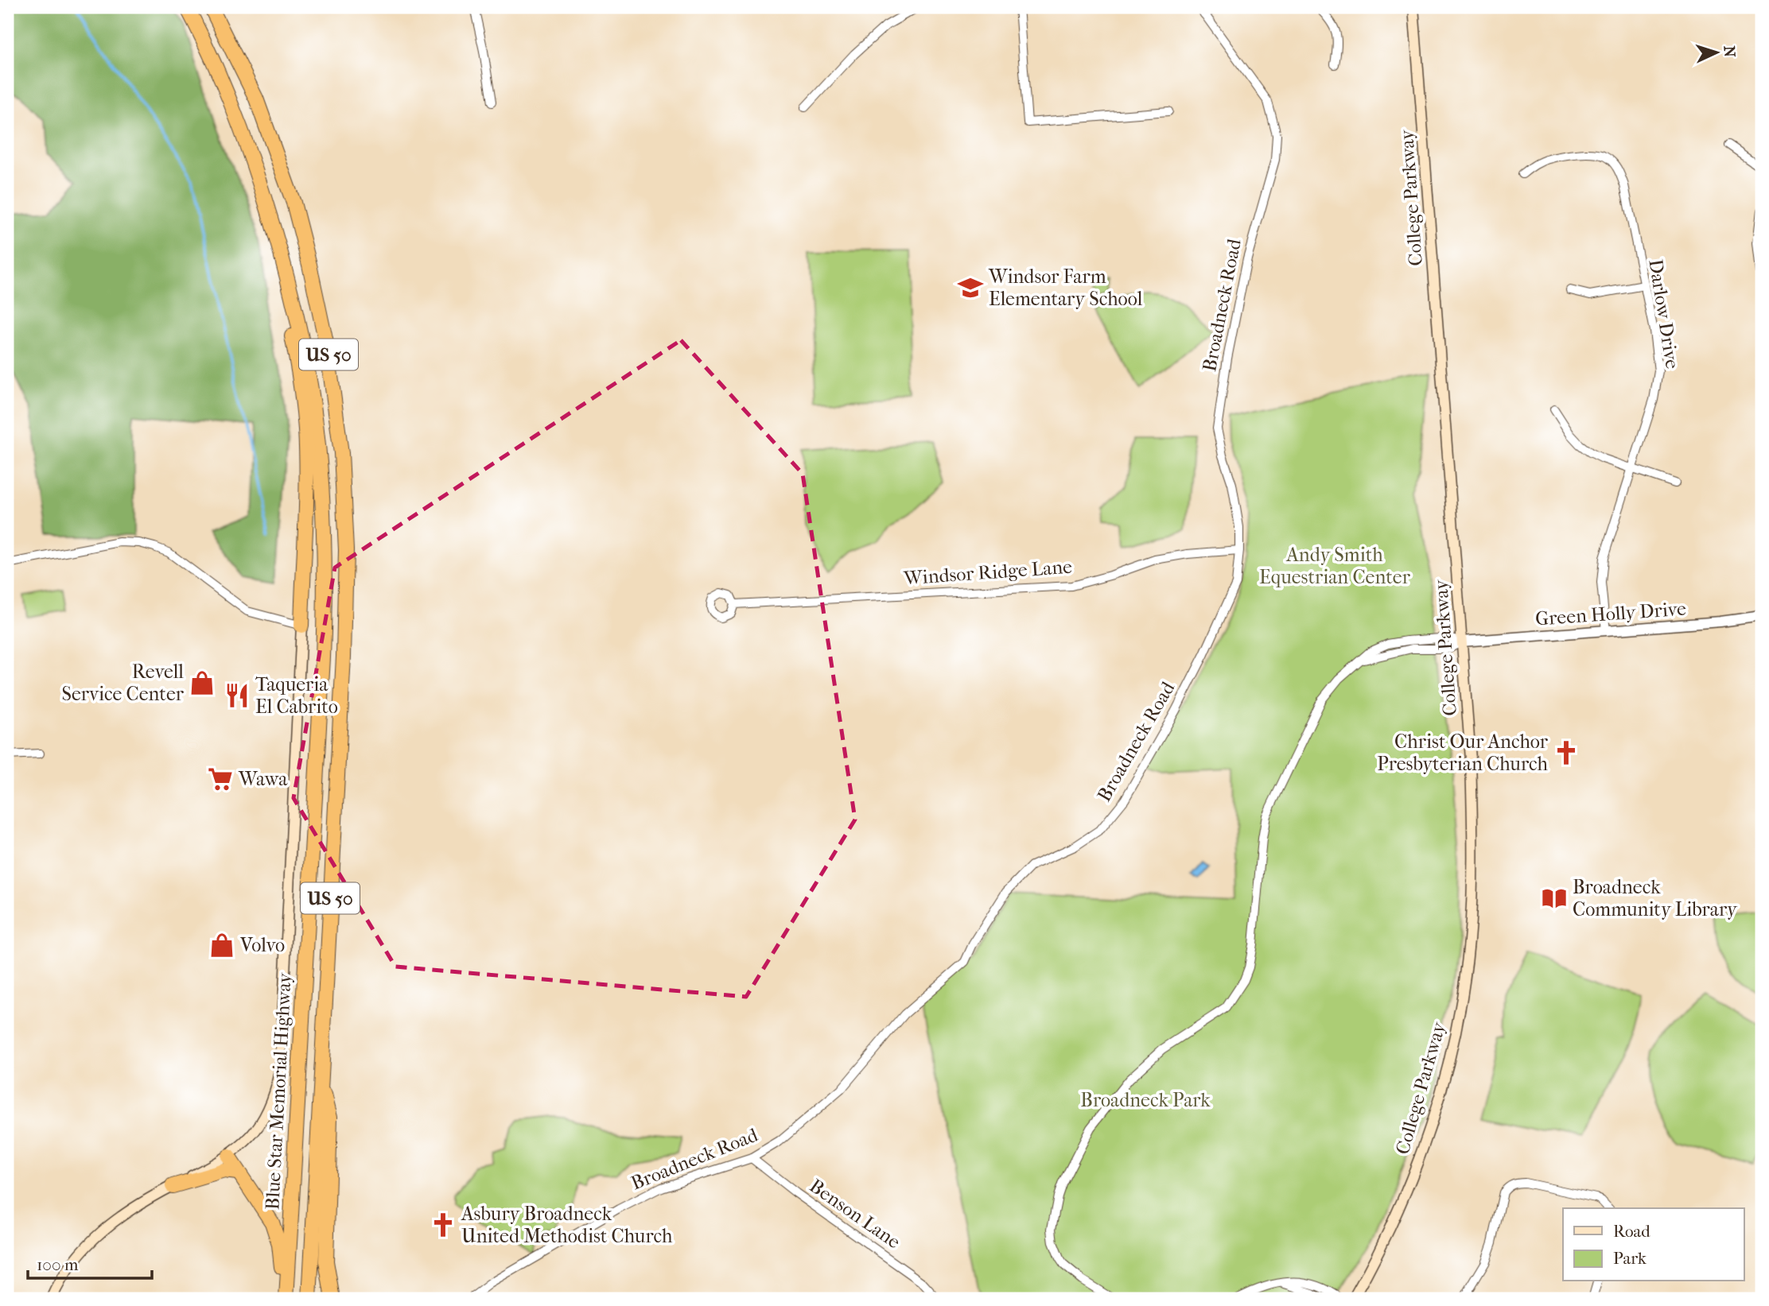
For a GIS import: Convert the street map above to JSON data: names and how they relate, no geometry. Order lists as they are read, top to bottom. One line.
{"streets":{"highway":["US 50","Blue Star Memorial Highway"],"main road":["College Parkway"],"street":["Broadneck Road","Darlow Drive","Windsor Ridge Lane","Green Holly Drive","Benson Lane"]},"crossings":[["College Parkway","Green Holly Drive"],["Broadneck Road","Windsor Ridge Lane"],["Broadneck Road","Benson Lane"],["Darlow Drive","Green Holly Drive"]],"parks":["Andy Smith Equestrian Center","Broadneck Park"],"places":{"school or university":["Windsor Farm Elementary School"],"shop":["Revell Service Center","Volvo"],"restaurant":["Taqueria El Cabrito"],"church":["Christ Our Anchor Presbyterian Church","Asbury Broadneck United Methodist Church"],"supermarket":["Wawa"],"library":["Broadneck Community Library"]},"legend":["Road","Park"],"scale_bar":"100 m","north":"right"}
